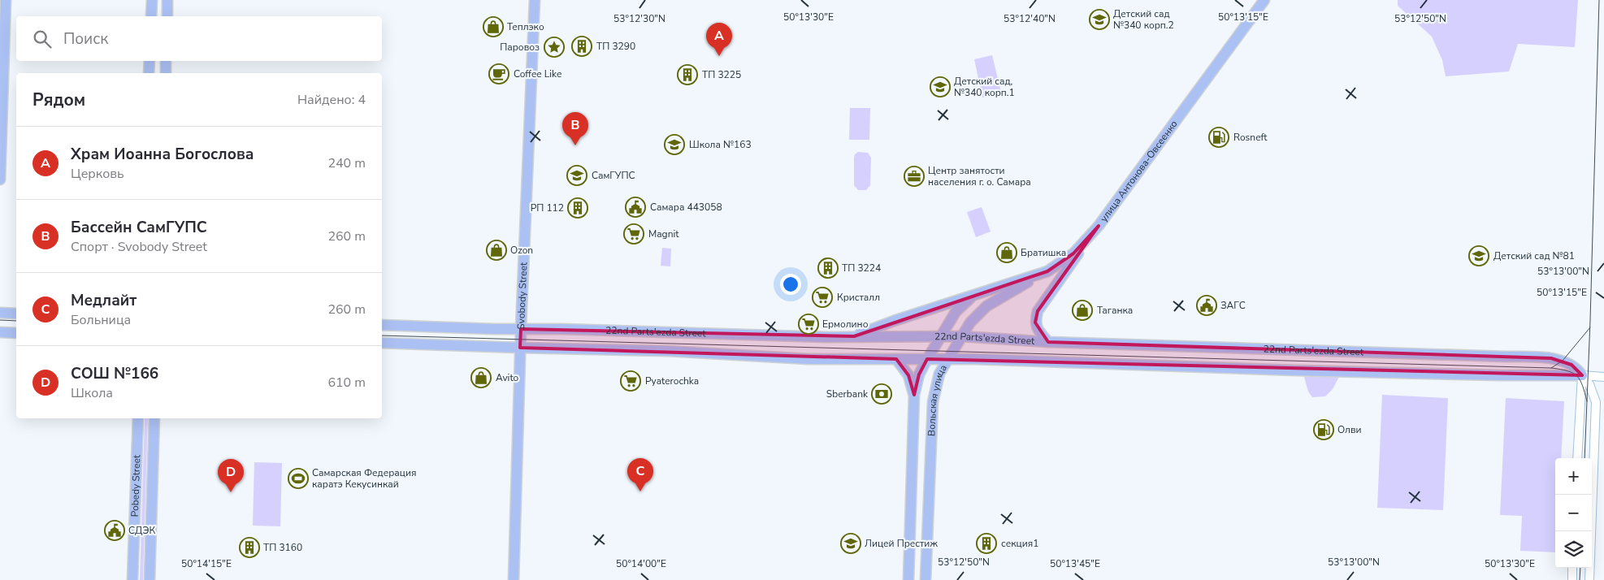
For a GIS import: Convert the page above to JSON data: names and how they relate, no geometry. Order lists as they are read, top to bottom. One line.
{"streets":{"main road":["улица Антонова-Овсеенко","Svobody Street","22nd Parts'ezda Street","Вольская улица","Pobedy Street"]},"crossings":[["улица Антонова-Овсеенко","22nd Parts'ezda Street"],["улица Антонова-Овсеенко","Вольская улица"],["Svobody Street","22nd Parts'ezda Street"],["22nd Parts'ezda Street","Вольская улица"]],"places":{"school or university":["Детский сад №340 корп.2","Детский сад, №340 корп.1","Школа №163","СамГУПС","Детский сад №81","Лицей Престиж"],"shop":["Теплэко","Ozon","Братишка","Таганка","Avito"],"building":["ТП 3290","ТП 3225","РП 112","ТП 3224","секция1","ТП 3160"],"place":["Паровоз"],"cafe":["Coffee Like"],"fuel station":["Rosneft","Олви"],"office":["Центр занятости населения г. о. Самара"],"public building":["Самара 443058","ЗАГС","СДЭК"],"supermarket":["Magnit","Кристалл","Ермолино","Pyaterochka"],"bank":["Sberbank"],"sports":["Самарская Федерация каратэ Кекусинкай"]},"page":{"search":"Поиск","pins":["A","B","C","D"],"heading":["Рядом","Найдено: 4"],"list":[{"mark":"A","name":"Храм Иоанна Богослова","note":"Церковь","value":"240 m"},{"mark":"B","name":"Бассейн СамГУПС","note":"Спорт · Svobody Street","value":"260 m"},{"mark":"C","name":"Медлайт","note":"Больница","value":"260 m"},{"mark":"D","name":"СОШ №166","note":"Школа","value":"610 m"}],"map_buttons":["+","−"]},"coordinates":["50°13'30\"E","50°13'15\"E","53°12'30\"N","53°12'40\"N","53°12'50\"N","53°13'00\"N","50°14'15\"E","50°14'00\"E","50°13'45\"E"]}
